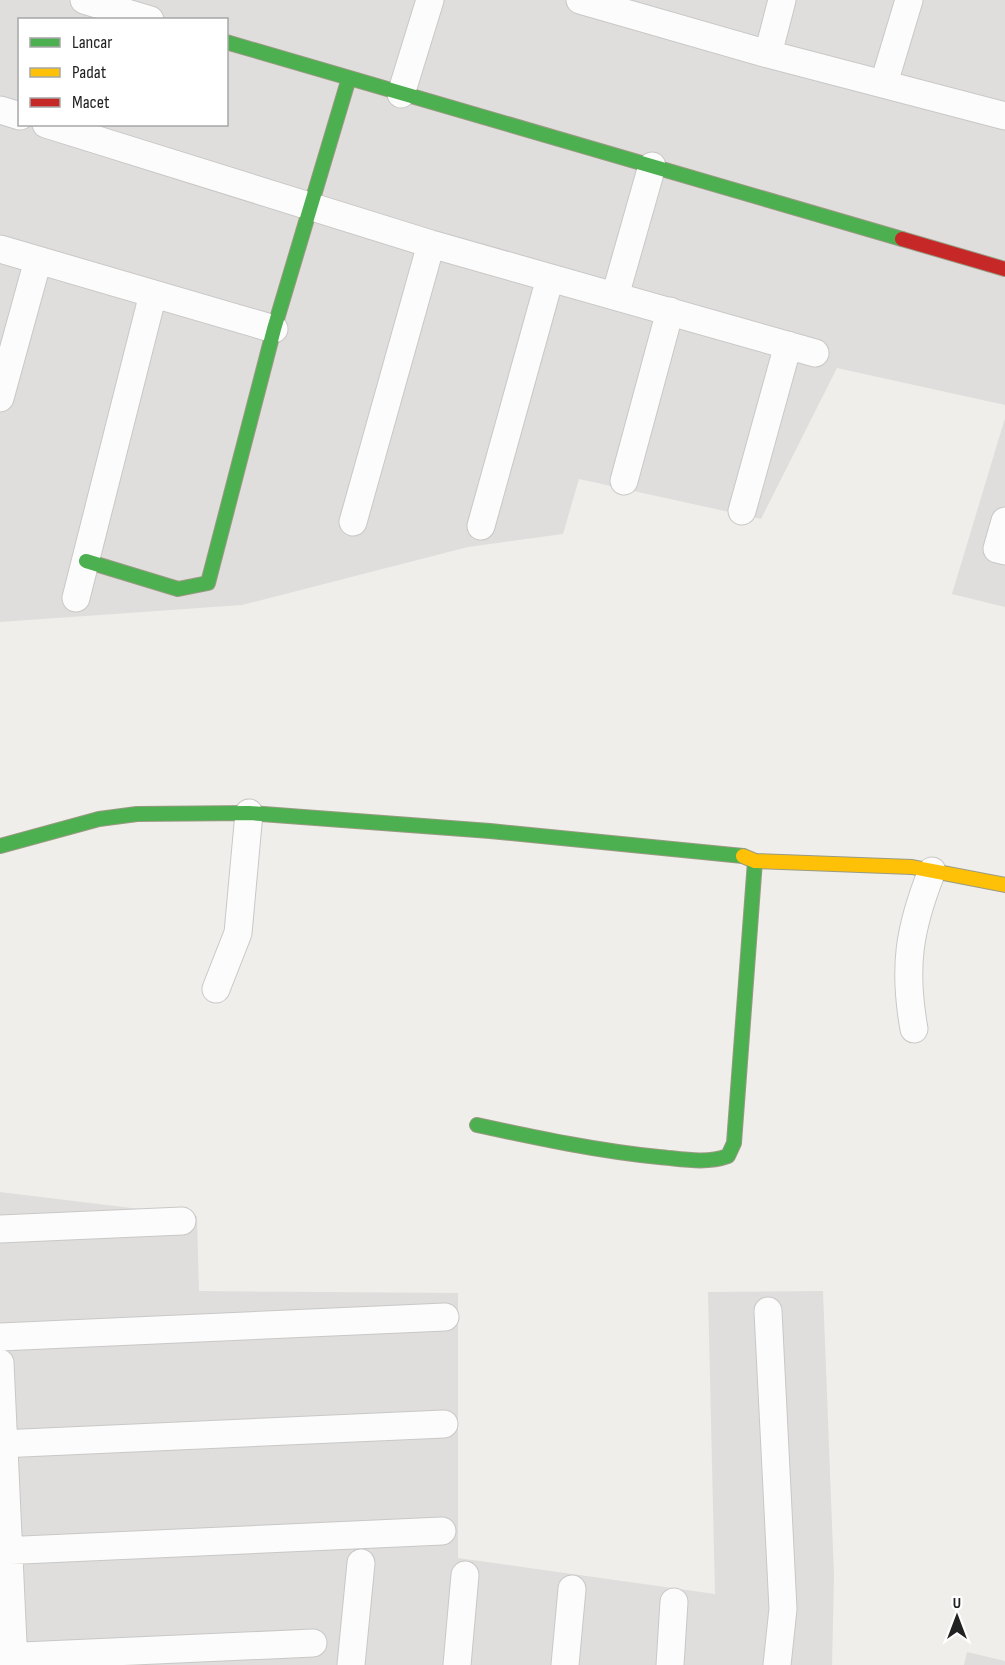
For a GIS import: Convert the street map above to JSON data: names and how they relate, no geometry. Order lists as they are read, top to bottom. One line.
{"legend":["Lancar","Padat","Macet"],"north":"top"}
